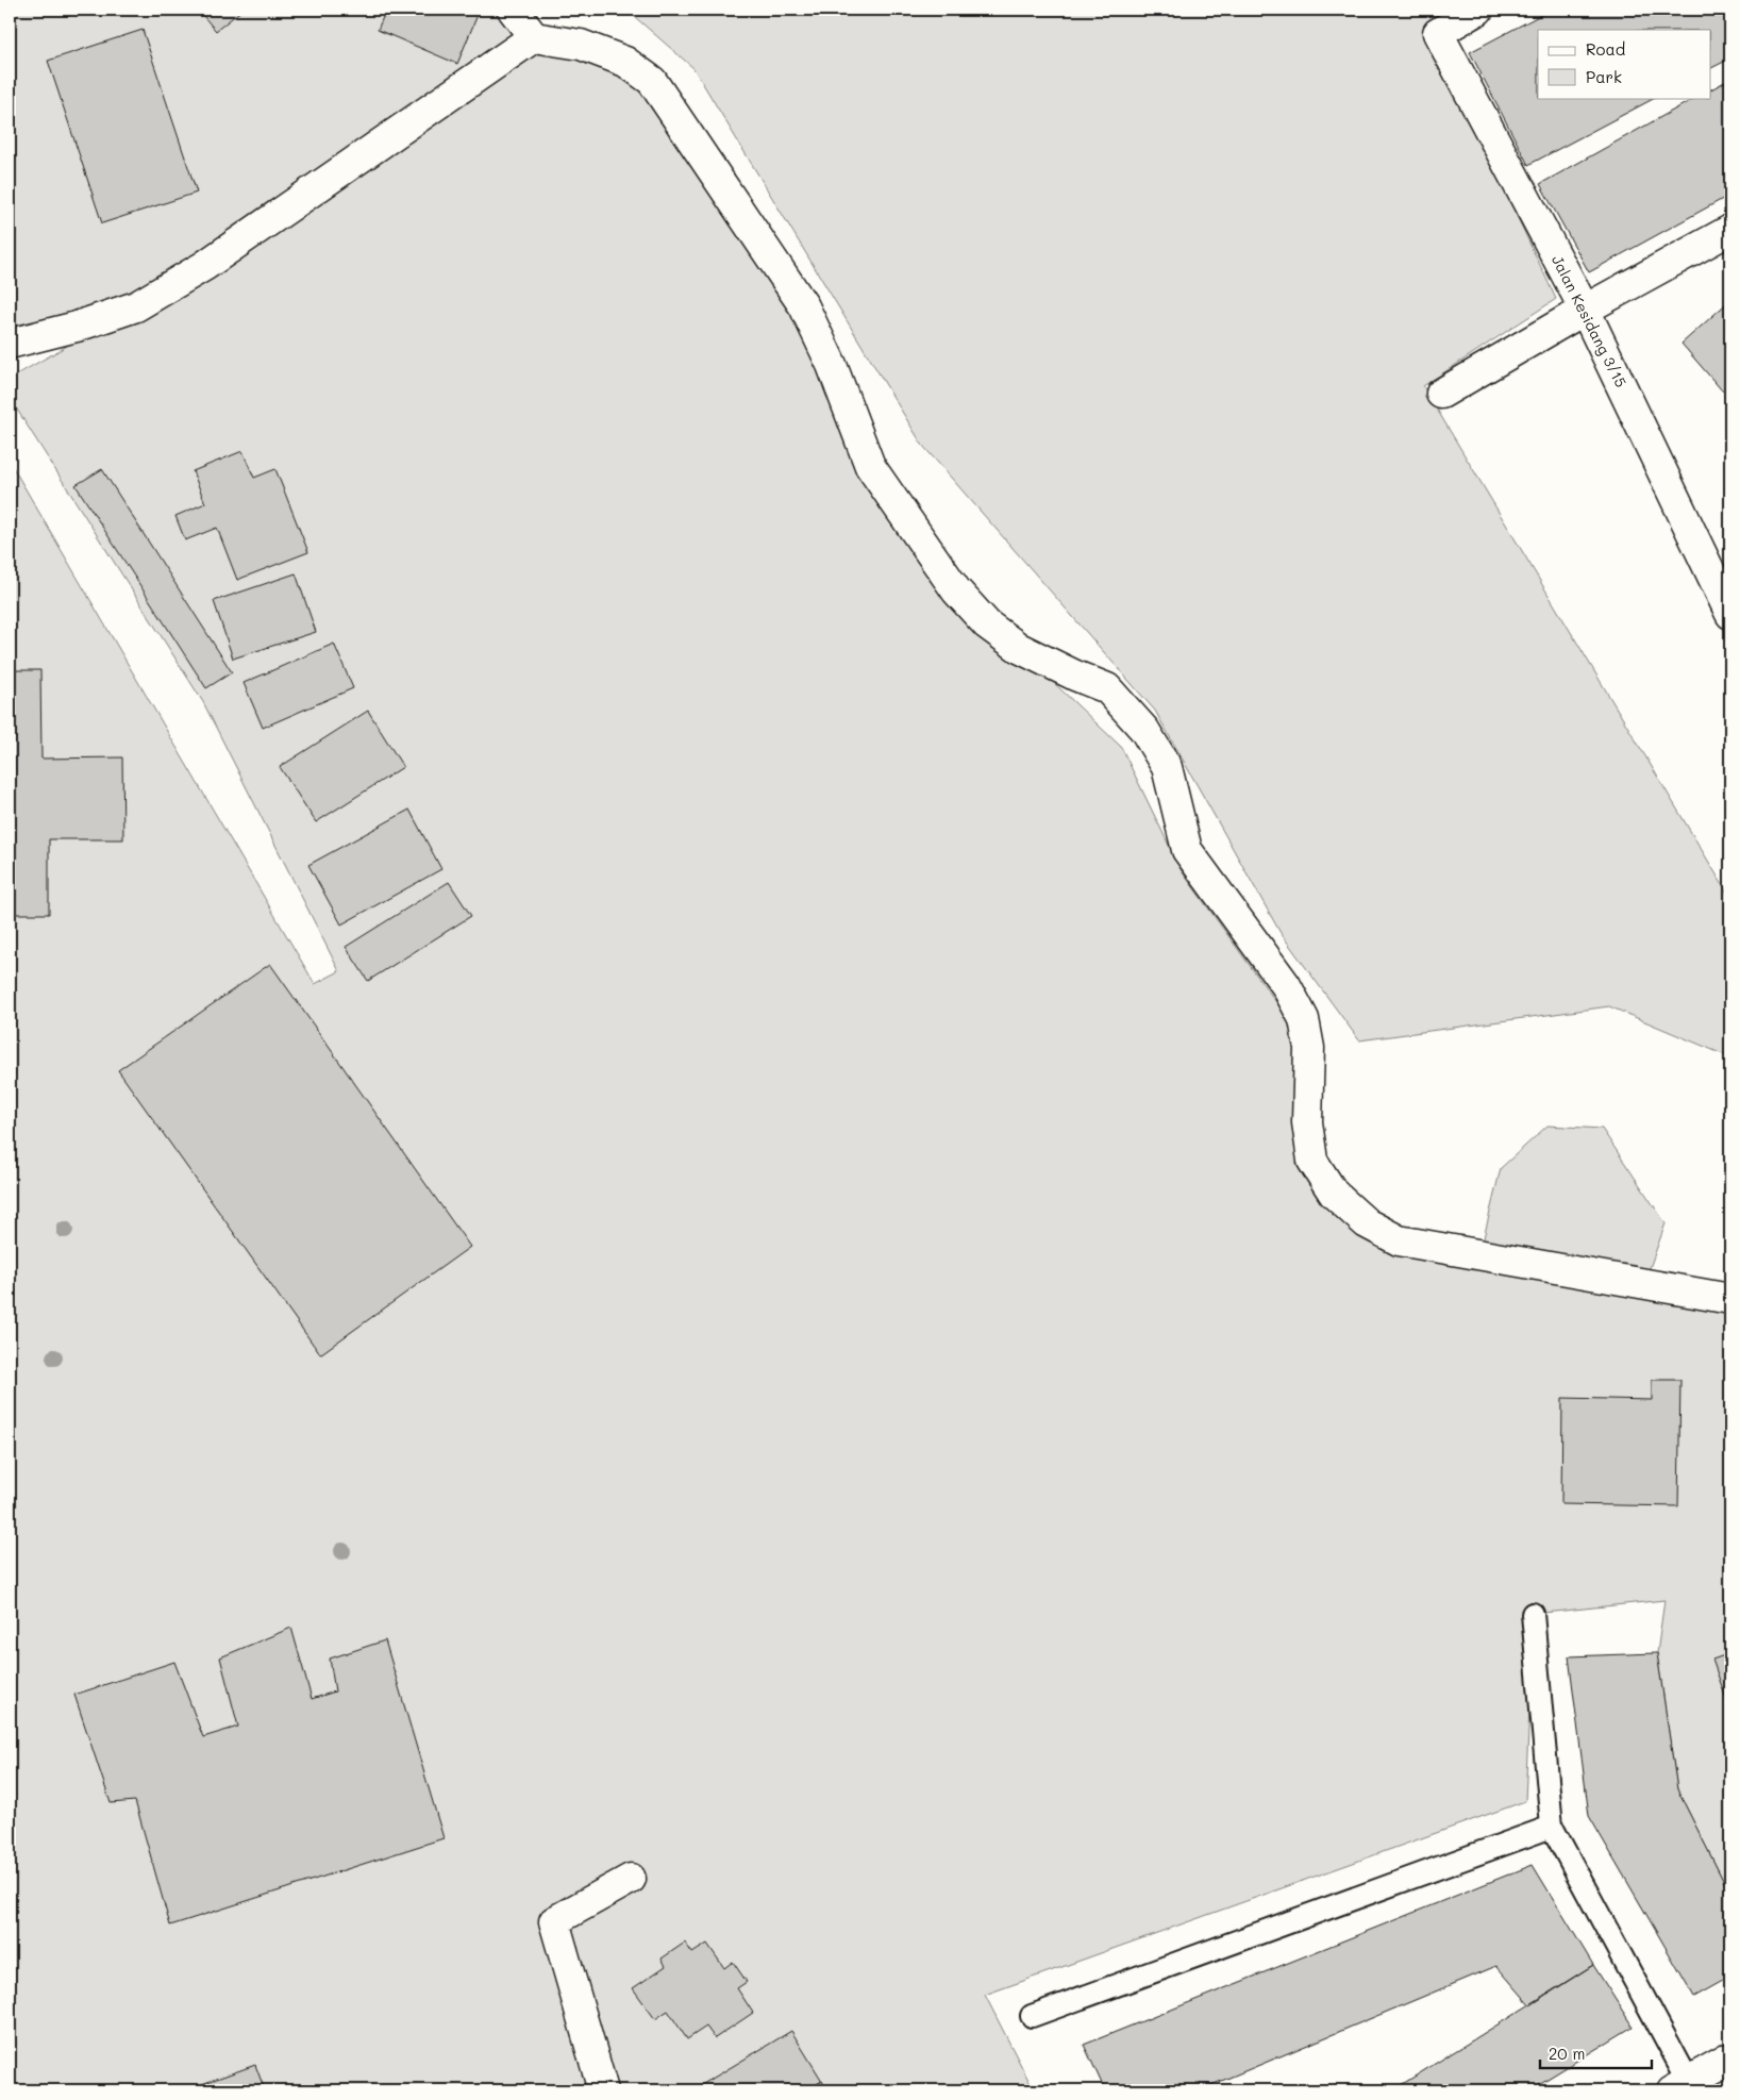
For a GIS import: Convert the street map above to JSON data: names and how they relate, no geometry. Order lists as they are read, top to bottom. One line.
{"streets":{"street":["Jalan Kesidang 3/15"]},"legend":["Road","Park"],"scale_bar":"20 m"}
